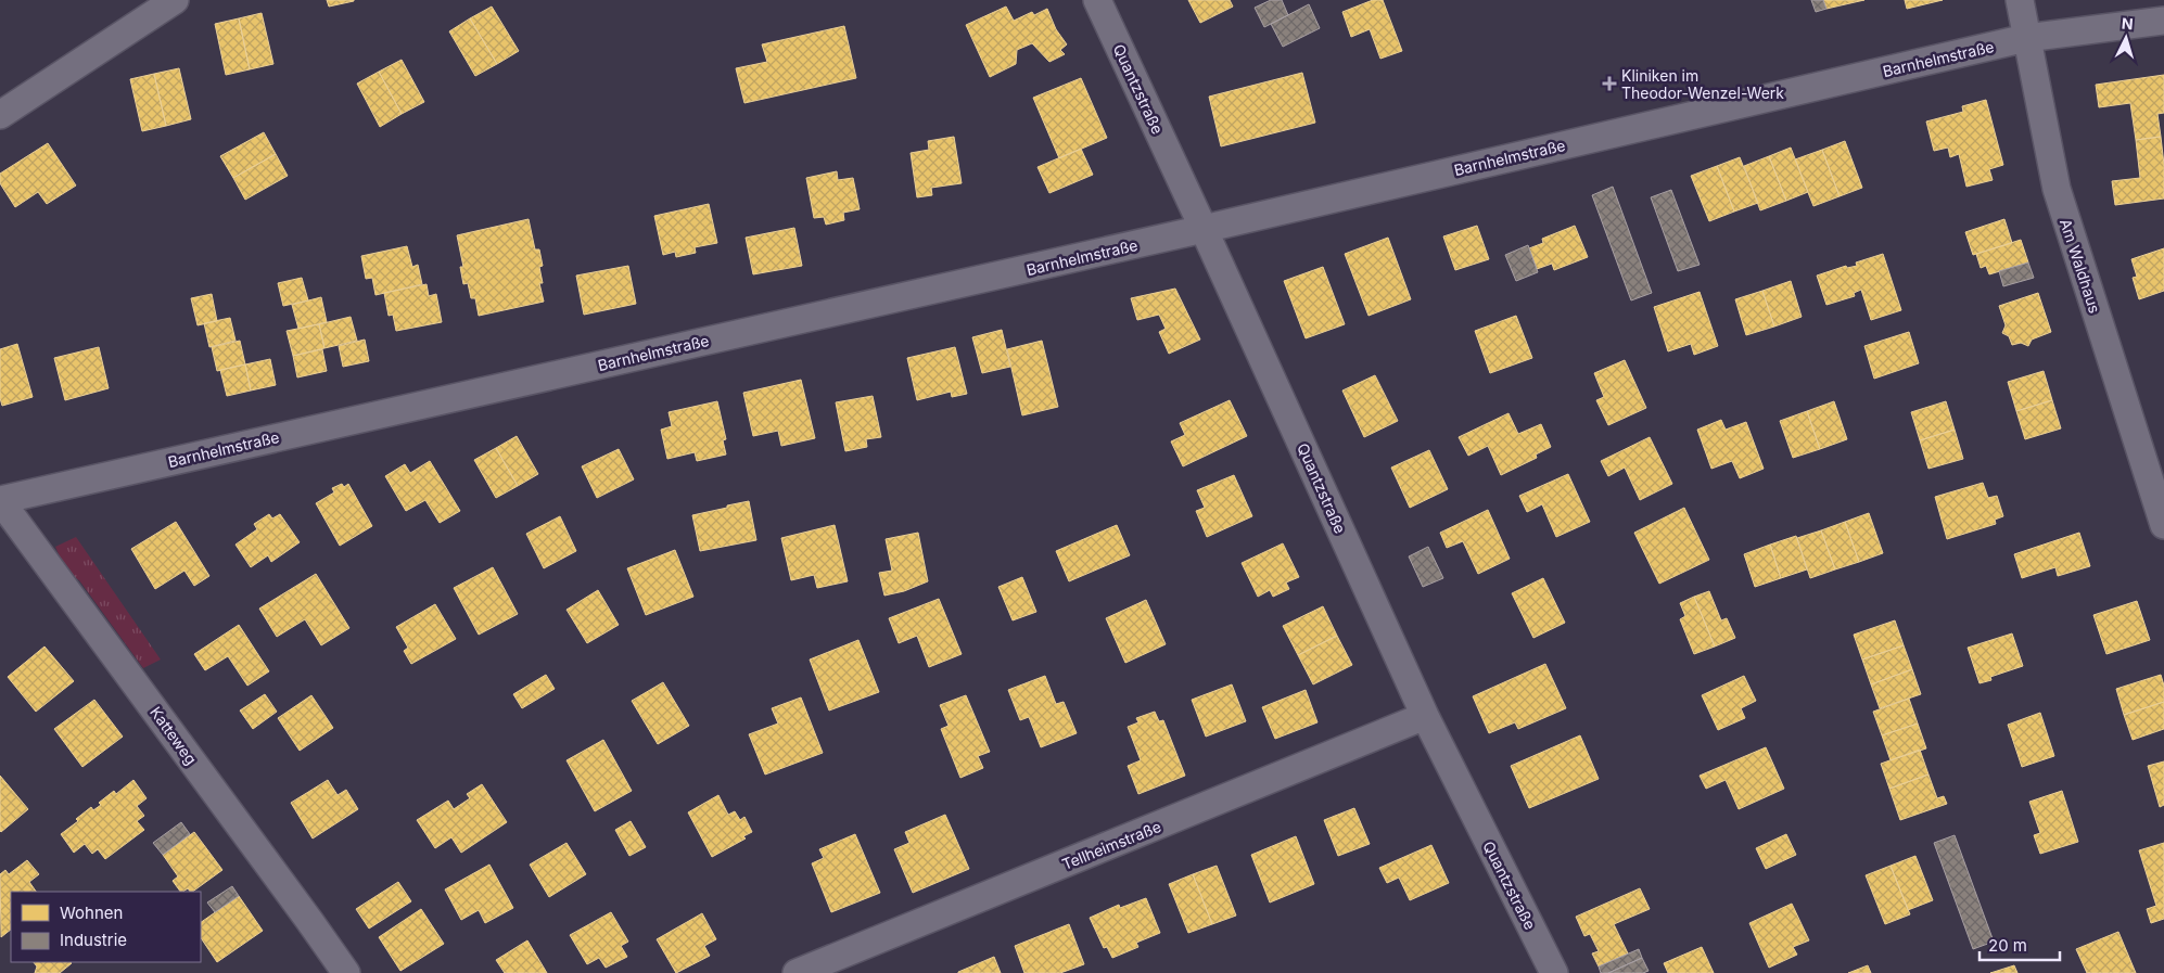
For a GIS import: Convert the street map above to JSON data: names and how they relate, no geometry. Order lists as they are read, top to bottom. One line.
{"streets":{"street":["Barnhelmstraße","Quantzstraße","Am Waldhaus","Katteweg","Tellheimstraße"]},"crossings":[["Barnhelmstraße","Quantzstraße"],["Barnhelmstraße","Am Waldhaus"],["Barnhelmstraße","Katteweg"],["Quantzstraße","Tellheimstraße"]],"places":{"health":["Kliniken im Theodor-Wenzel-Werk"]},"legend":["Wohnen","Industrie"],"scale_bar":"20 m","north":"top"}
